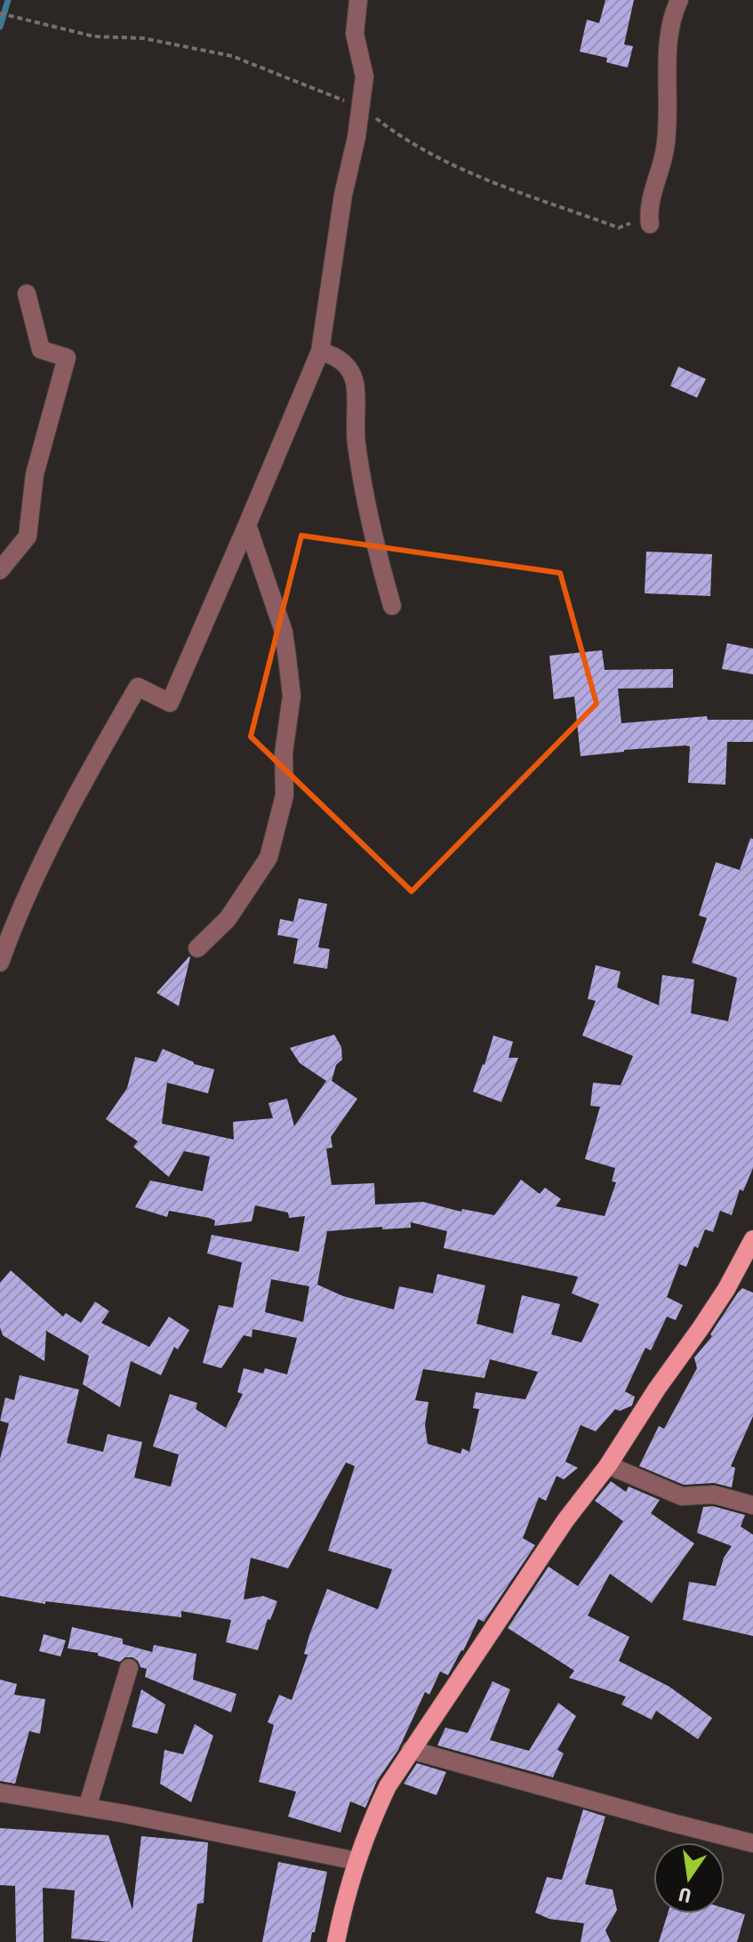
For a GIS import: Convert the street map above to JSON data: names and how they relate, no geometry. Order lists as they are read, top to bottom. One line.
{"north":"bottom"}
